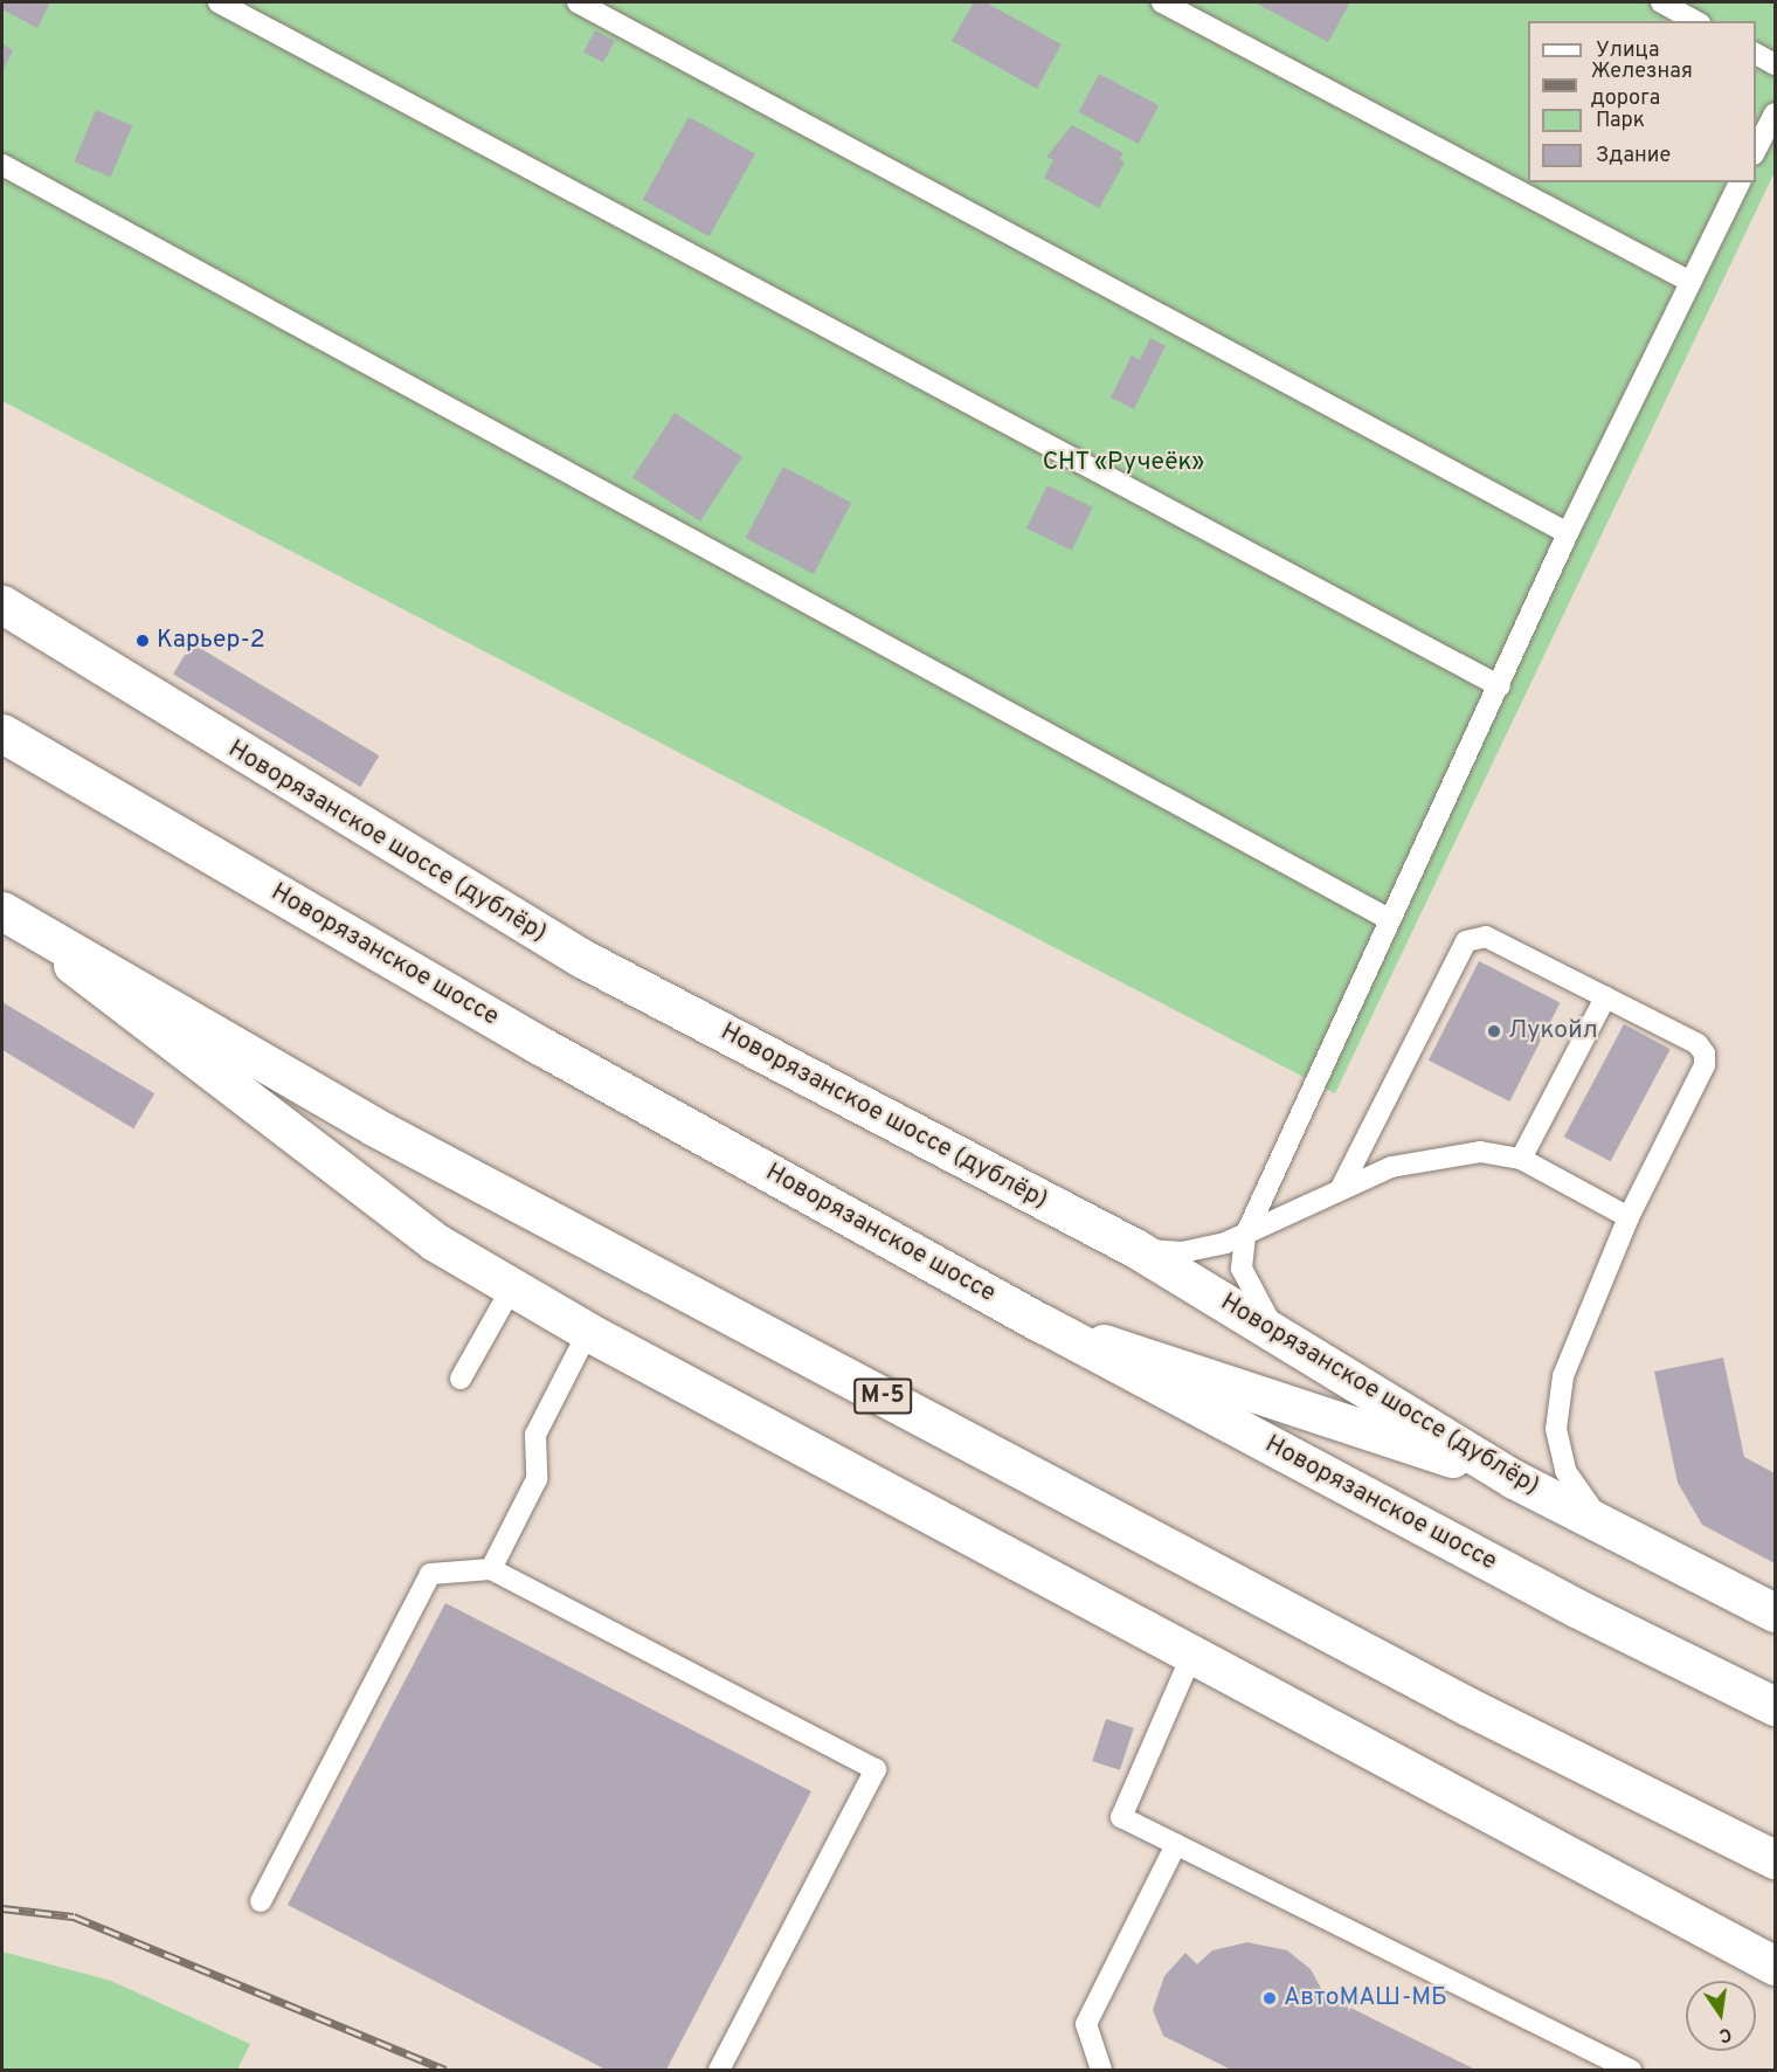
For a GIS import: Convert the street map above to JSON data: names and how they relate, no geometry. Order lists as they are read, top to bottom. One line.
{"streets":{"main road":["Новорязанское шоссе (дублёр)","Новорязанское шоссе","М-5"]},"parks":["СНТ «Ручеёк»"],"places":["Карьер-2","Лукойл","АвтоМАШ-МБ"],"legend":["Улица","Железная дорога","Парк","Здание"],"north":"bottom"}
